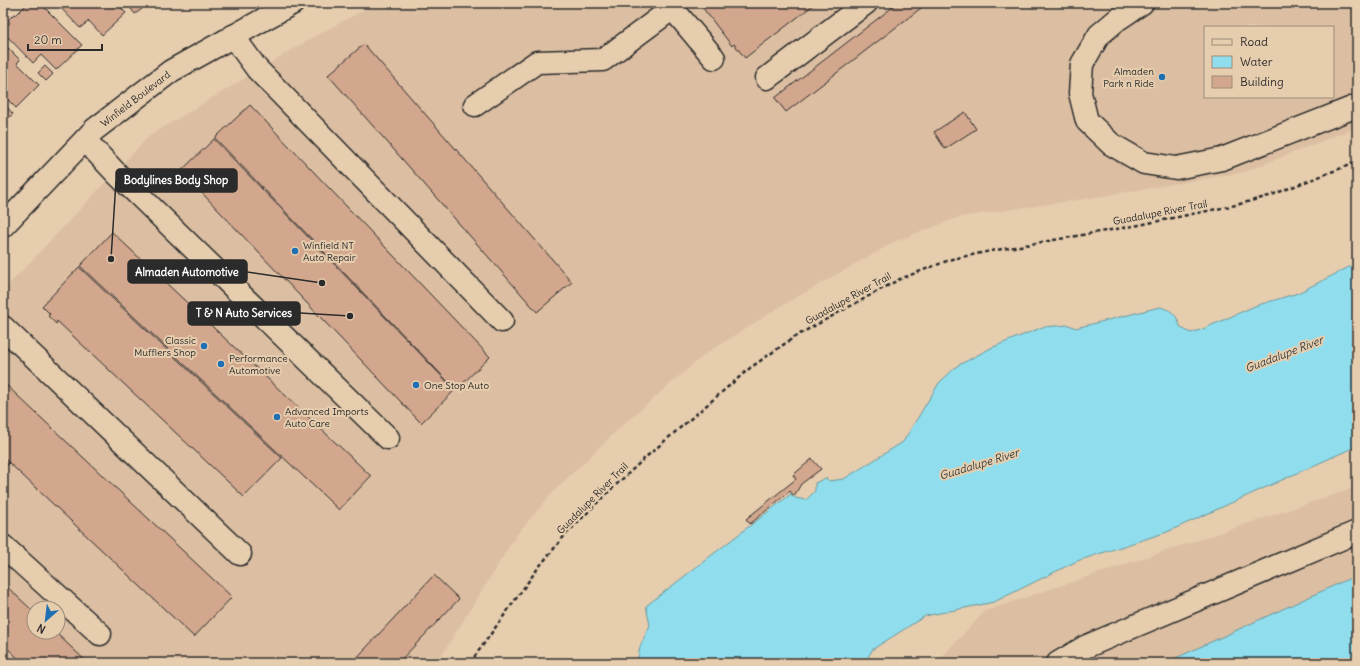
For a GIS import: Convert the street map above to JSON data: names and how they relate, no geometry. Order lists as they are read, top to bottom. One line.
{"streets":{"street":["Winfield Boulevard"],"path":["Guadalupe River Trail"]},"water":["Guadalupe River"],"places":["Almaden Park n Ride","Winfield NT Auto Repair","Bodylines Body Shop","Almaden Automotive","T & N Auto Services","Classic Mufflers Shop","Performance Automotive","One Stop Auto","Advanced Imports Auto Care"],"legend":["Road","Water","Building"],"scale_bar":"20 m","north":"bottom left"}
